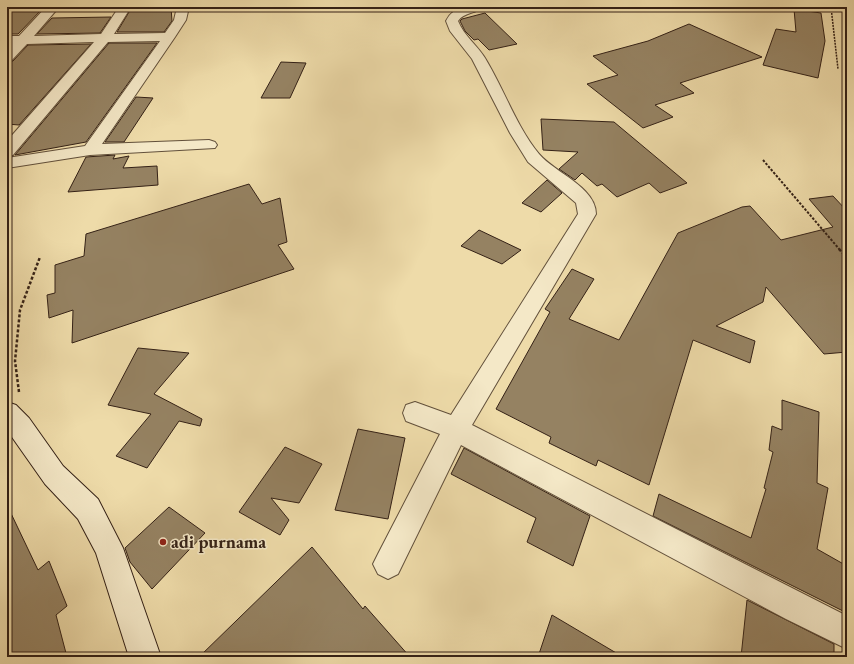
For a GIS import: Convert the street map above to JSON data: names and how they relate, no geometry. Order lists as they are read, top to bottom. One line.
{"places":["adi purnama"]}
